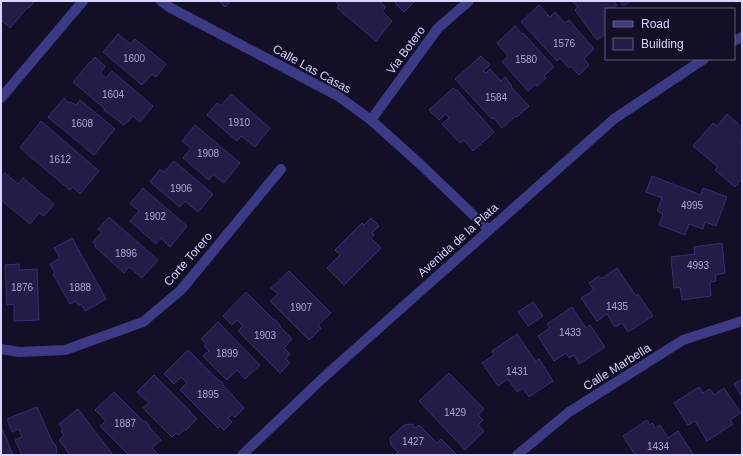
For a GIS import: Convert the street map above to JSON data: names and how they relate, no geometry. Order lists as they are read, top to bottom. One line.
{"streets":{"street":["Via Botero","Calle Las Casas","Avenida de la Plata","Corte Torero","Calle Marbella"]},"crossings":[["Via Botero","Calle Las Casas"],["Calle Las Casas","Avenida de la Plata"]],"house_numbers":["1576","1600","1580","1604","1584","1910","1608","1908","1612","1906","4995","1902","1896","4993","1876","1888","1435","1907","1433","1903","1899","1431","1895","1429","1887","1427","1434"],"legend":["Road","Building"]}
